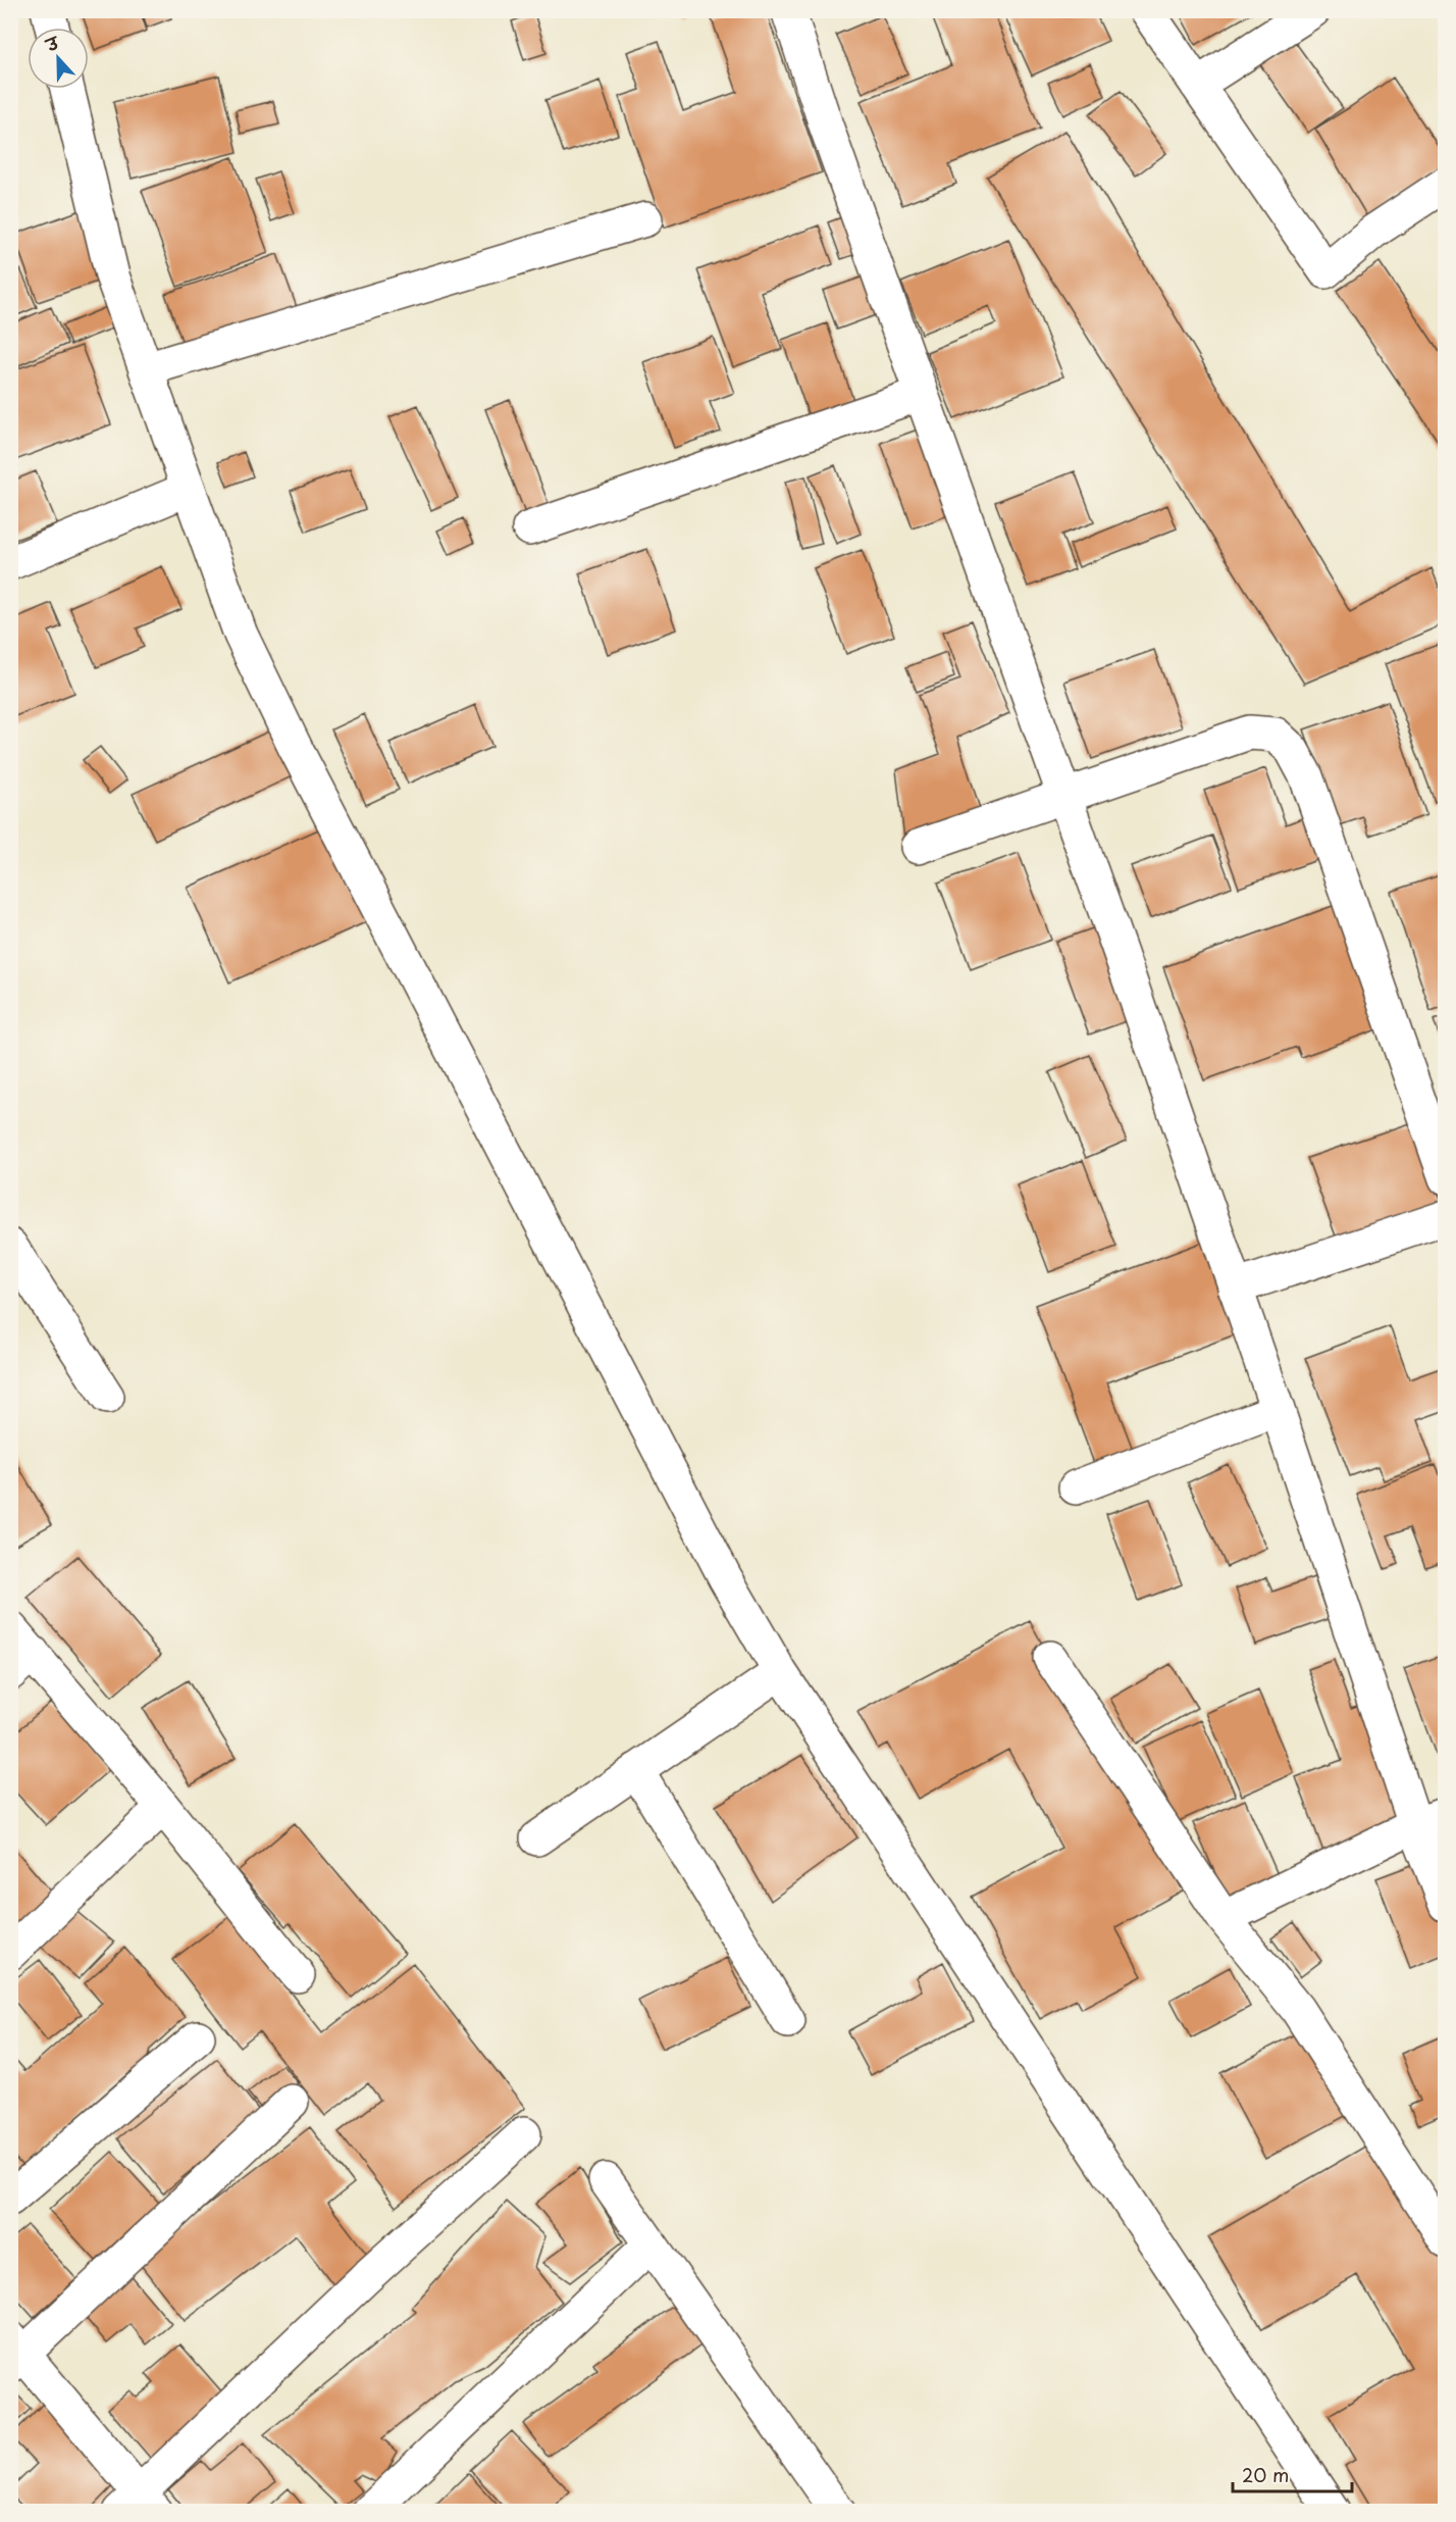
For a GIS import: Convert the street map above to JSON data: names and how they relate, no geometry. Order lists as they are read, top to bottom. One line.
{"scale_bar":"20 m","north":"top"}
